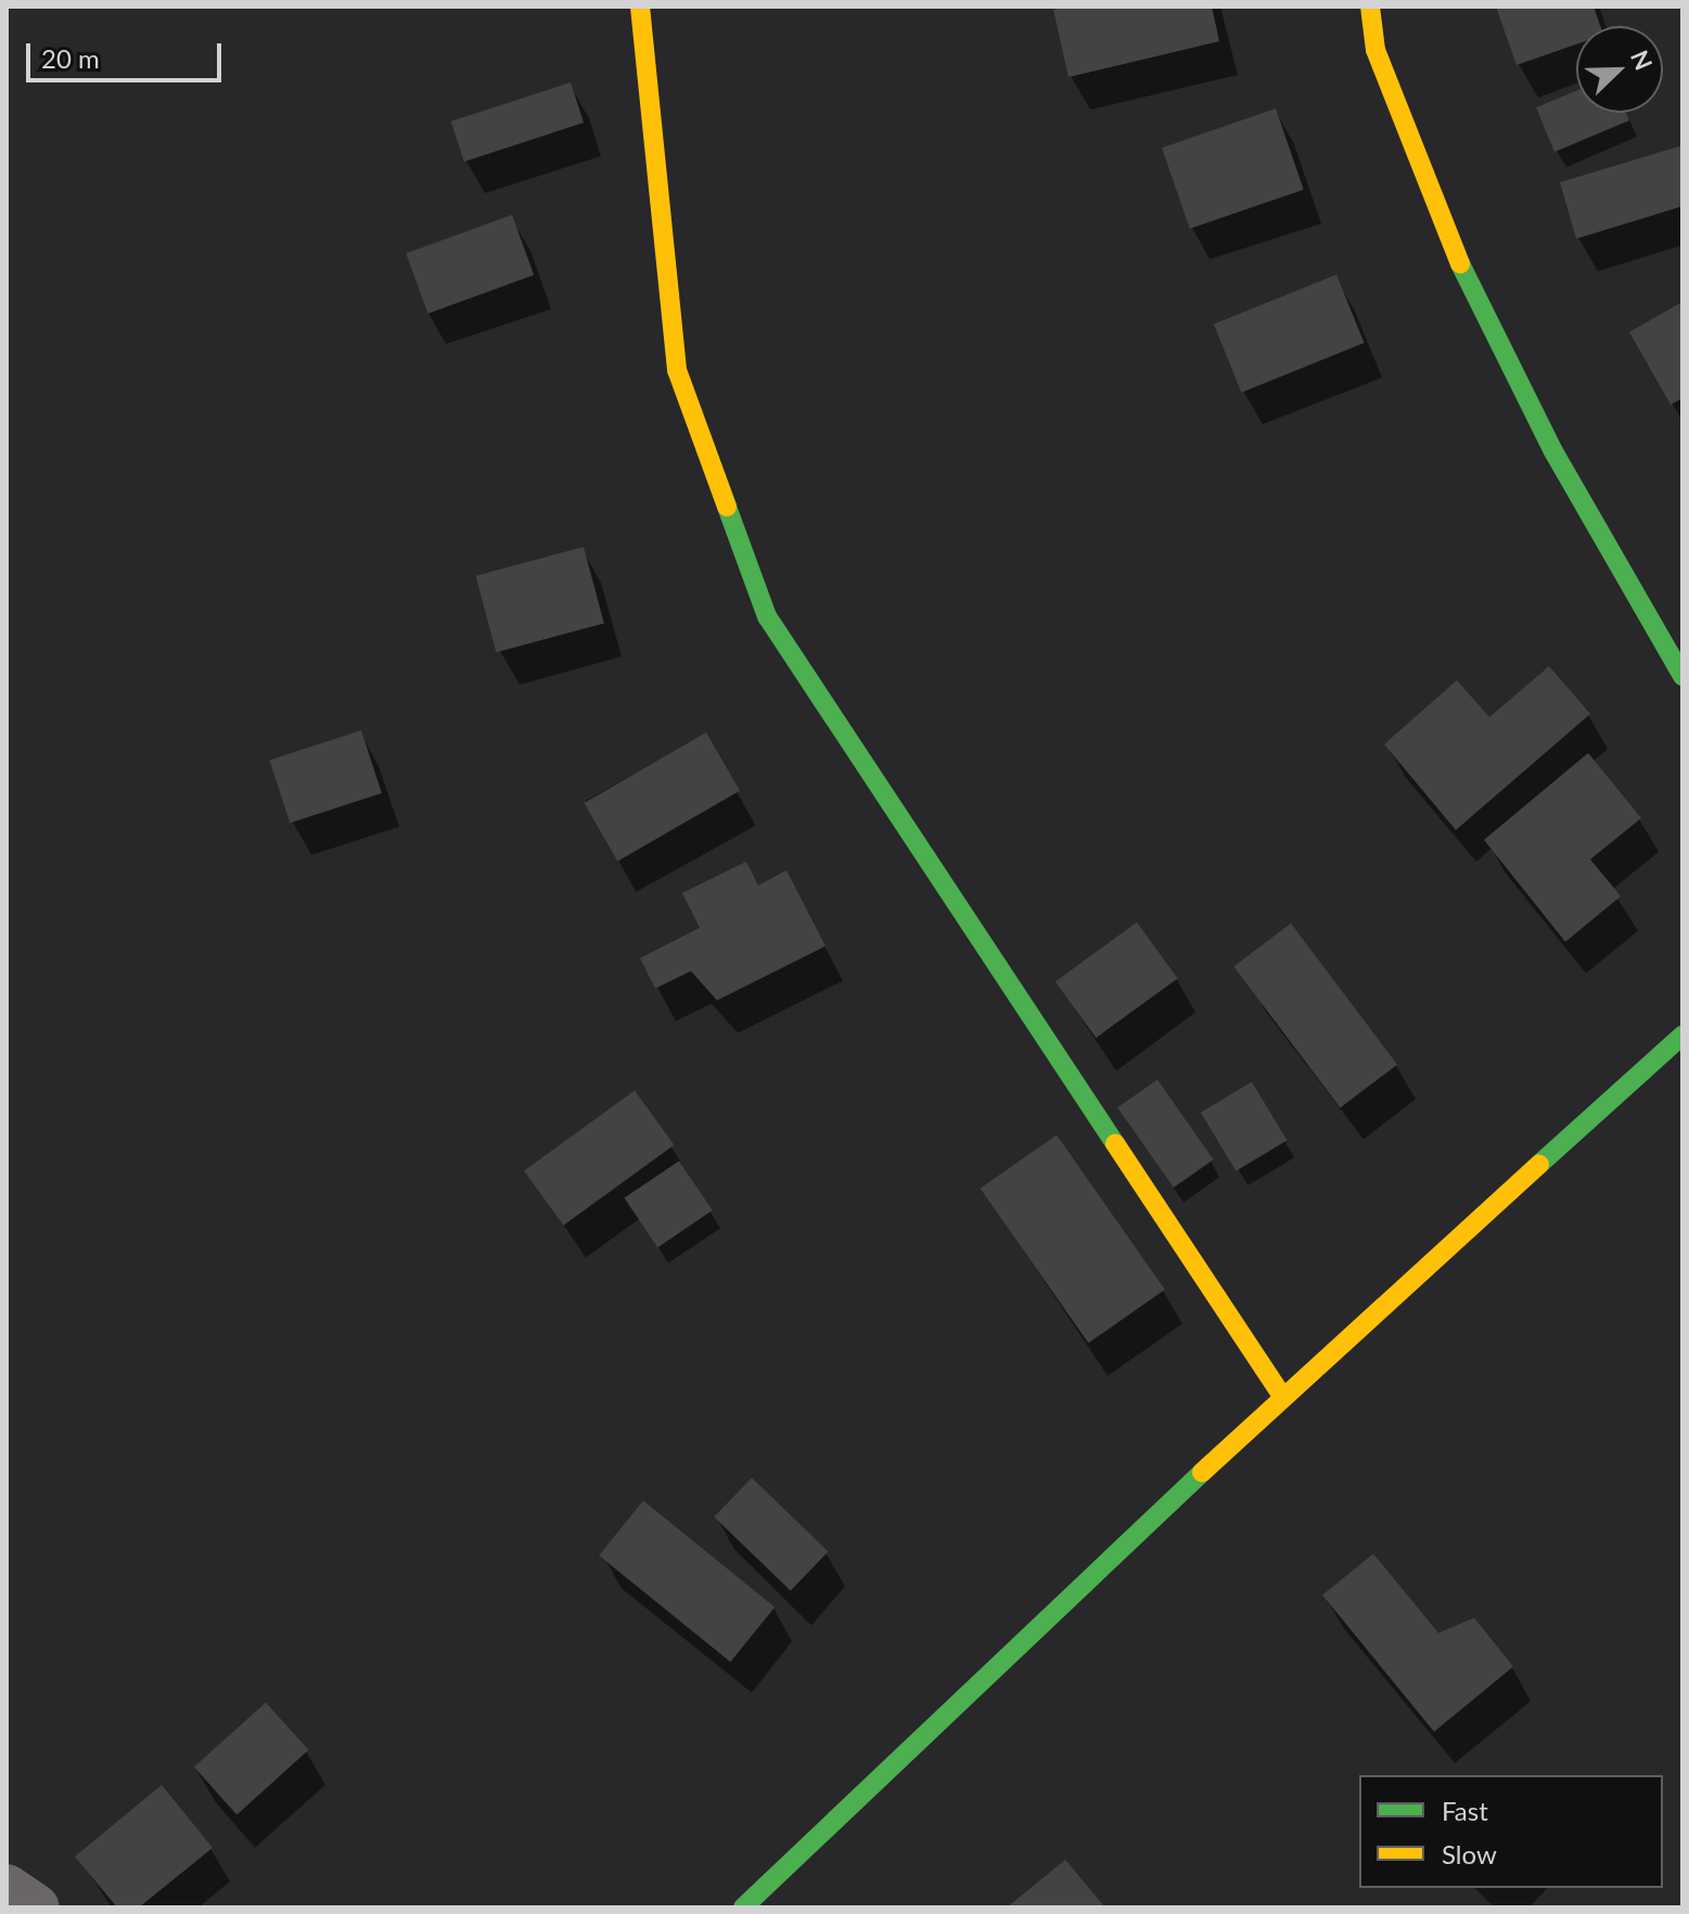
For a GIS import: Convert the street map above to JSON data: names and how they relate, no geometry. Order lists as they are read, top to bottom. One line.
{"legend":["Fast","Slow"],"scale_bar":"20 m","north":"top right"}
